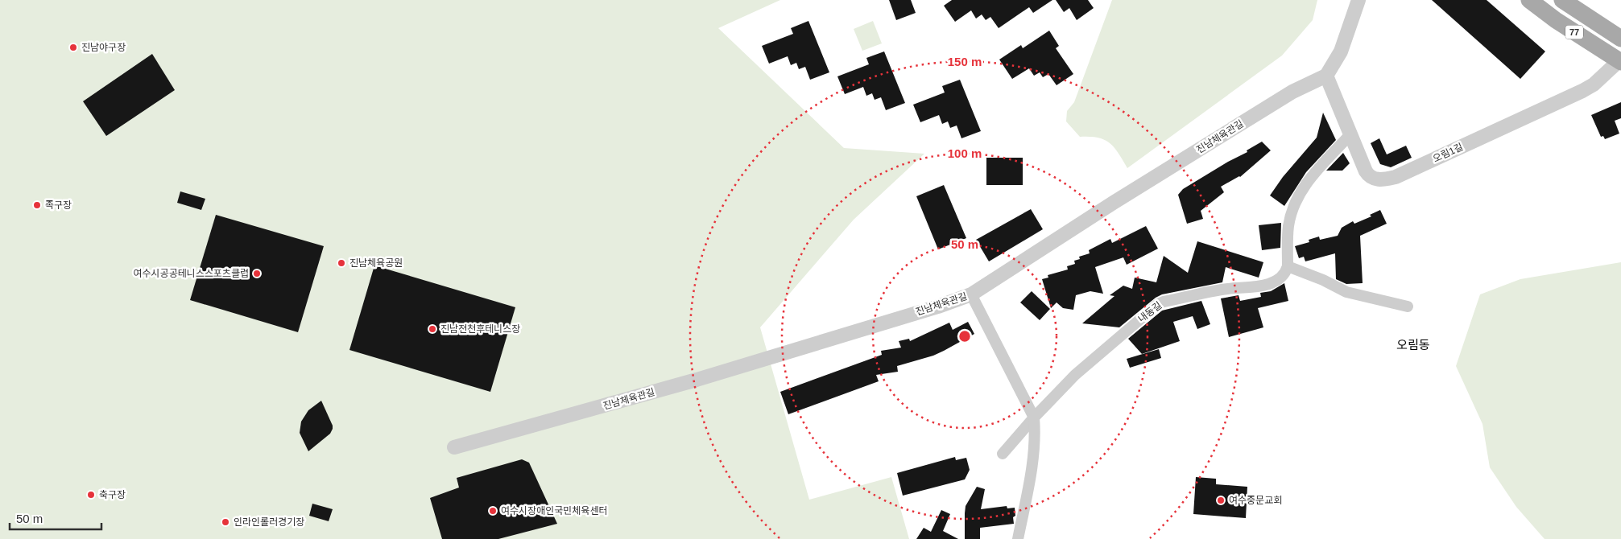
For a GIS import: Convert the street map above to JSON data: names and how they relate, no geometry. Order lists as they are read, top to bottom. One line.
{"streets":{"main road":["77"],"street":["진남체육관길","오림1길","내동길"]},"crossings":[["77","오림1길"],["진남체육관길","오림1길"]],"districts":["오림동"],"places":["진남야구장","족구장","진남체육공원","여수시공공테니스스포츠클럽","진남전천후테니스장","축구장","여수중문교회","여수시장애인국민체육센터","인라인롤러경기장"],"scale_bar":"50 m","rings":["150 m","100 m","50 m"]}
